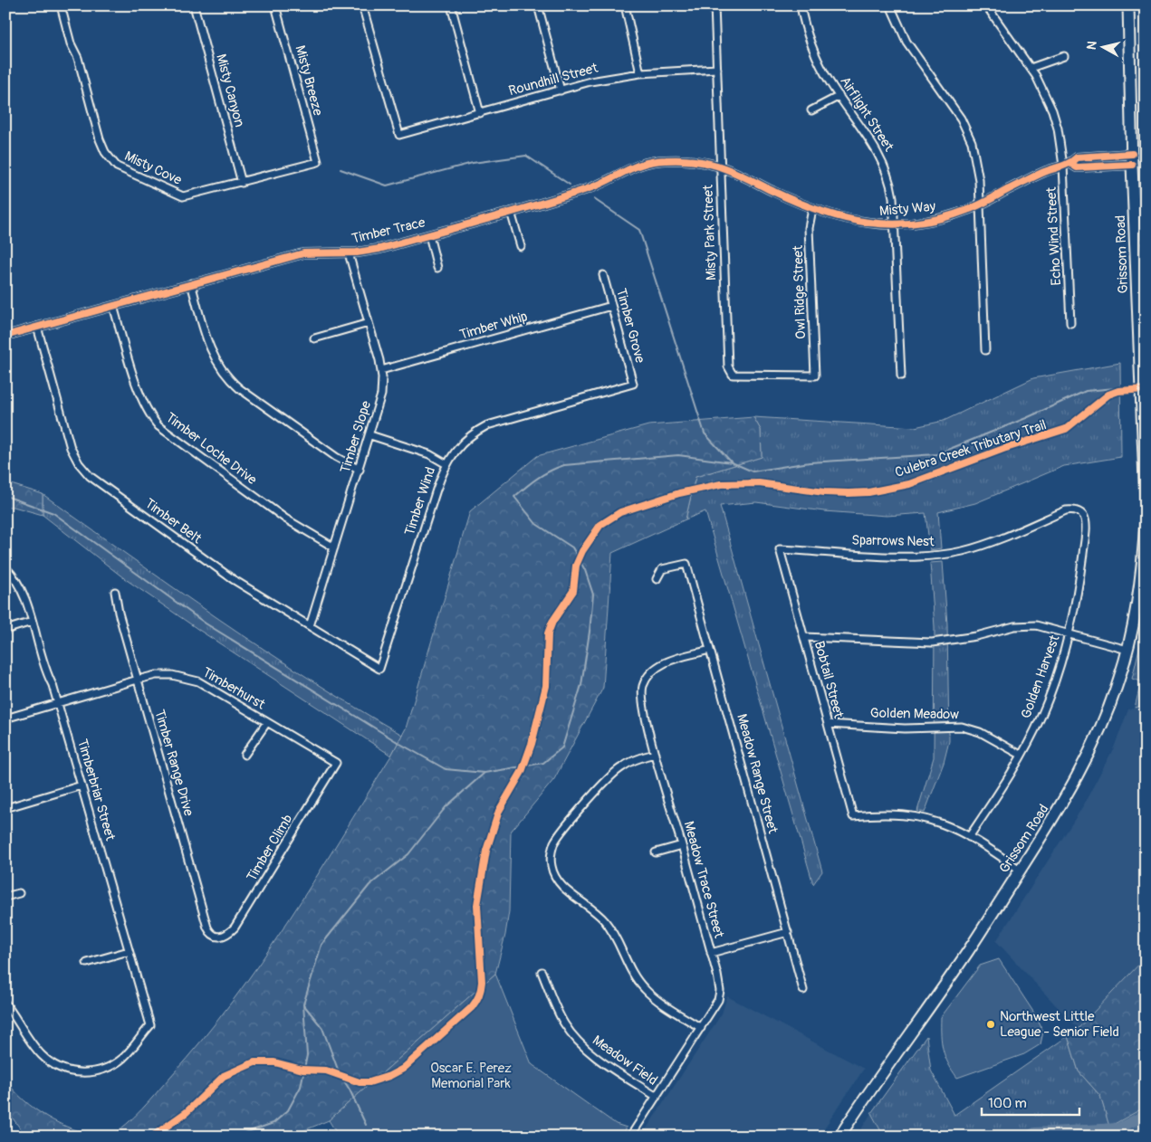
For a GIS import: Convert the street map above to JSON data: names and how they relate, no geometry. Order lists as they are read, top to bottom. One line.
{"streets":{"main road":["Grissom Road"],"street":["Roundhill Street","Misty Breeze","Misty Canyon","Airflight Street","Misty Cove","Misty Way","Timber Trace","Misty Park Street","Echo Wind Street","Owl Ridge Street","Timber Whip","Timber Grove","Timber Slope","Timber Loche Drive","Timber Wind","Timber Belt","Sparrows Nest","Golden Harvest","Bobtail Street","Timberhurst","Golden Meadow","Timber Range Drive","Meadow Range Street","Timberbriar Street","Timber Climb","Meadow Trace Street","Meadow Field"],"cycle path":["Culebra Creek Tributary Trail"]},"crossings":[["Roundhill Street","Misty Park Street"],["Misty Breeze","Misty Cove"],["Misty Canyon","Misty Cove"],["Airflight Street","Misty Way"],["Misty Way","Timber Trace"],["Misty Way","Misty Park Street"],["Misty Way","Echo Wind Street"],["Misty Way","Owl Ridge Street"],["Timber Trace","Misty Park Street"],["Timber Trace","Timber Slope"],["Timber Trace","Timber Loche Drive"],["Timber Trace","Timber Belt"],["Misty Park Street","Owl Ridge Street"],["Timber Whip","Timber Grove"],["Timber Whip","Timber Slope"],["Timber Grove","Timber Wind"],["Timber Slope","Timber Loche Drive"],["Timber Slope","Timber Belt"],["Timber Wind","Timber Belt"],["Sparrows Nest","Golden Harvest"],["Sparrows Nest","Bobtail Street"],["Golden Harvest","Bobtail Street"],["Golden Harvest","Golden Meadow"],["Bobtail Street","Golden Meadow"],["Timberhurst","Timber Range Drive"],["Timberhurst","Timberbriar Street"],["Timberhurst","Timber Climb"],["Timber Range Drive","Timber Climb"],["Meadow Range Street","Meadow Trace Street"],["Meadow Trace Street","Meadow Field"]],"parks":["Oscar E. Perez Memorial Park"],"places":["Northwest Little League - Senior Field"],"scale_bar":"100 m","north":"left"}
